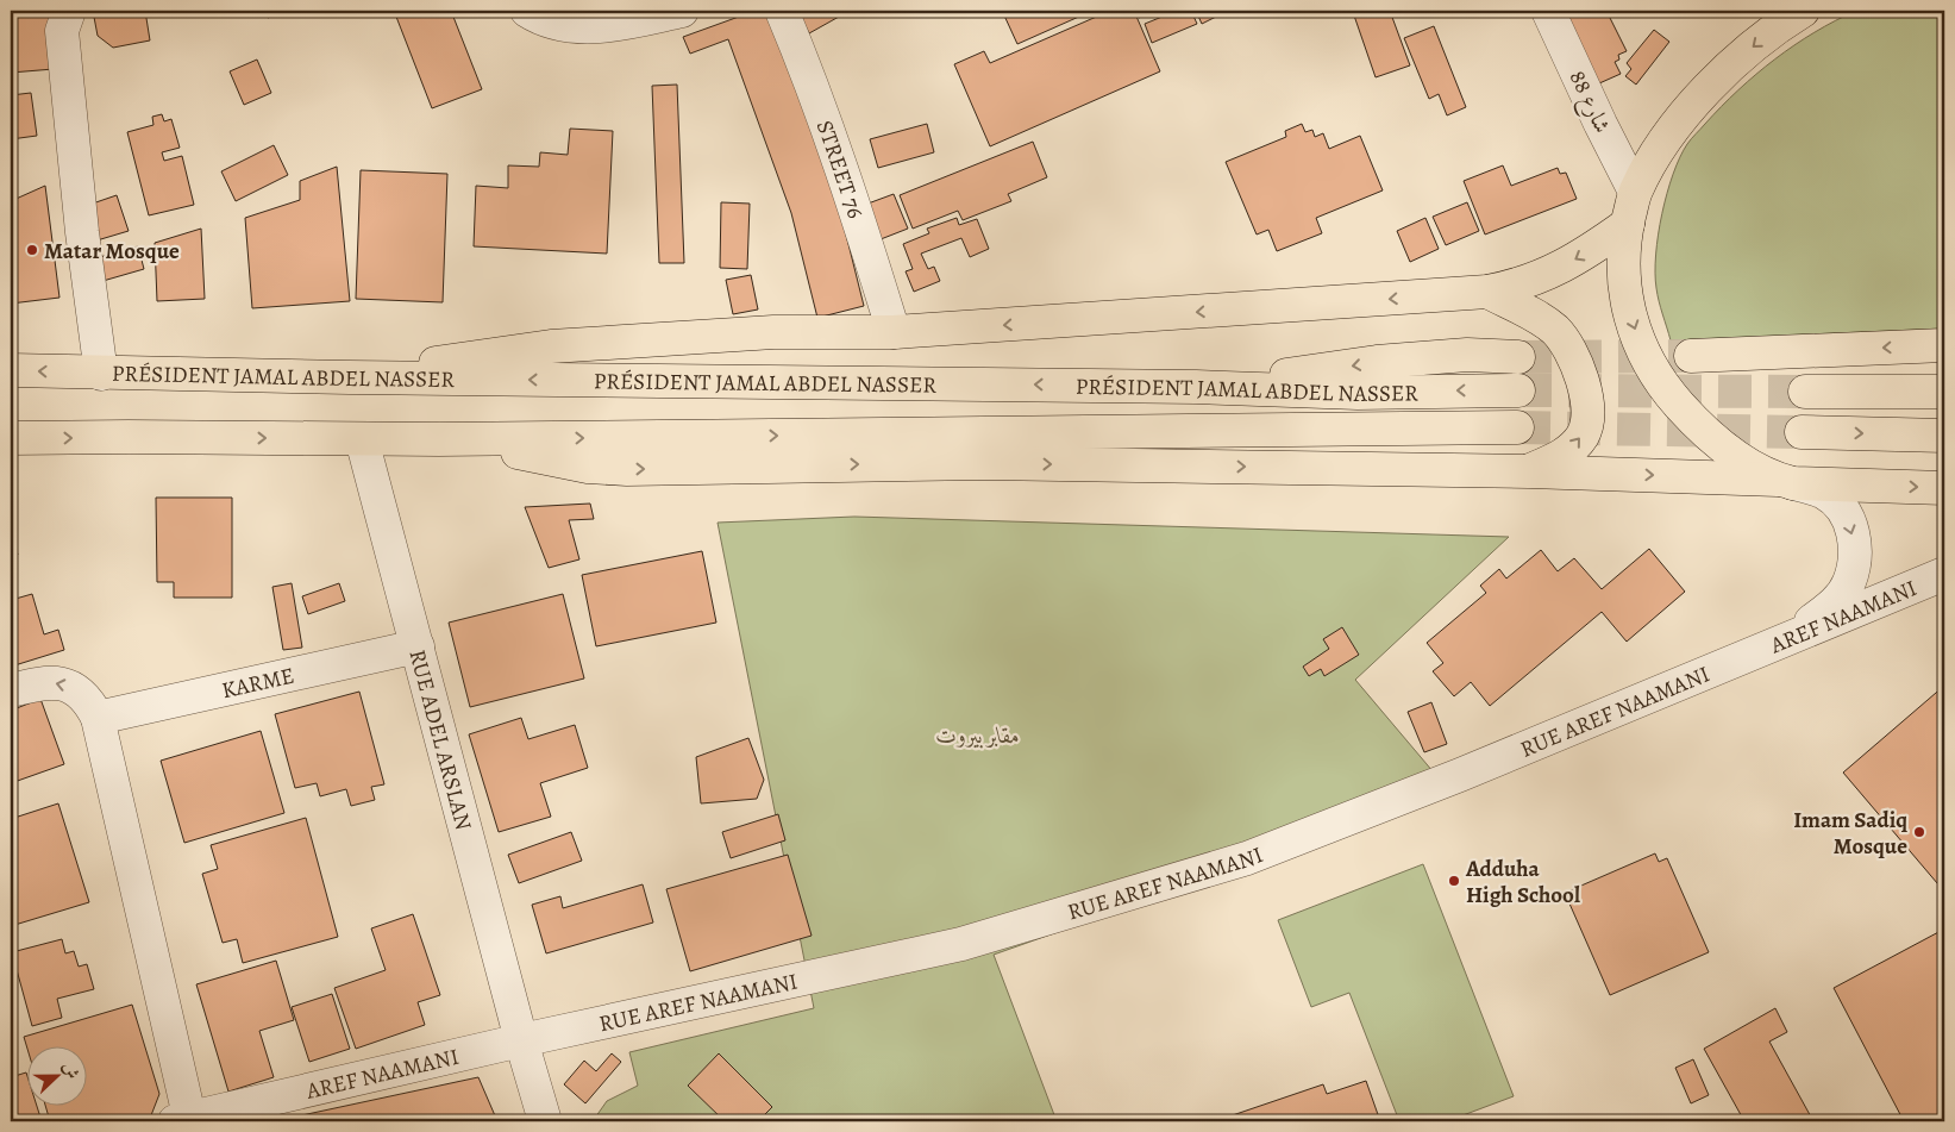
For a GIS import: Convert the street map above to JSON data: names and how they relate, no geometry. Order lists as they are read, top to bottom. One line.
{"streets":{"main road":["PRÉSIDENT JAMAL ABDEL NASSER"],"street":["شارع 88","STREET 76","AREF NAAMANI","KARME","RUE AREF NAAMANI","RUE ADEL ARSLAN"]},"crossings":[["PRÉSIDENT JAMAL ABDEL NASSER","RUE ADEL ARSLAN"],["AREF NAAMANI","RUE AREF NAAMANI"],["AREF NAAMANI","RUE ADEL ARSLAN"],["KARME","RUE ADEL ARSLAN"],["RUE AREF NAAMANI","RUE ADEL ARSLAN"]],"parks":["مقابر بيروت"],"places":["Matar Mosque","Imam Sadiq Mosque","Adduha High School"],"north":"right"}
